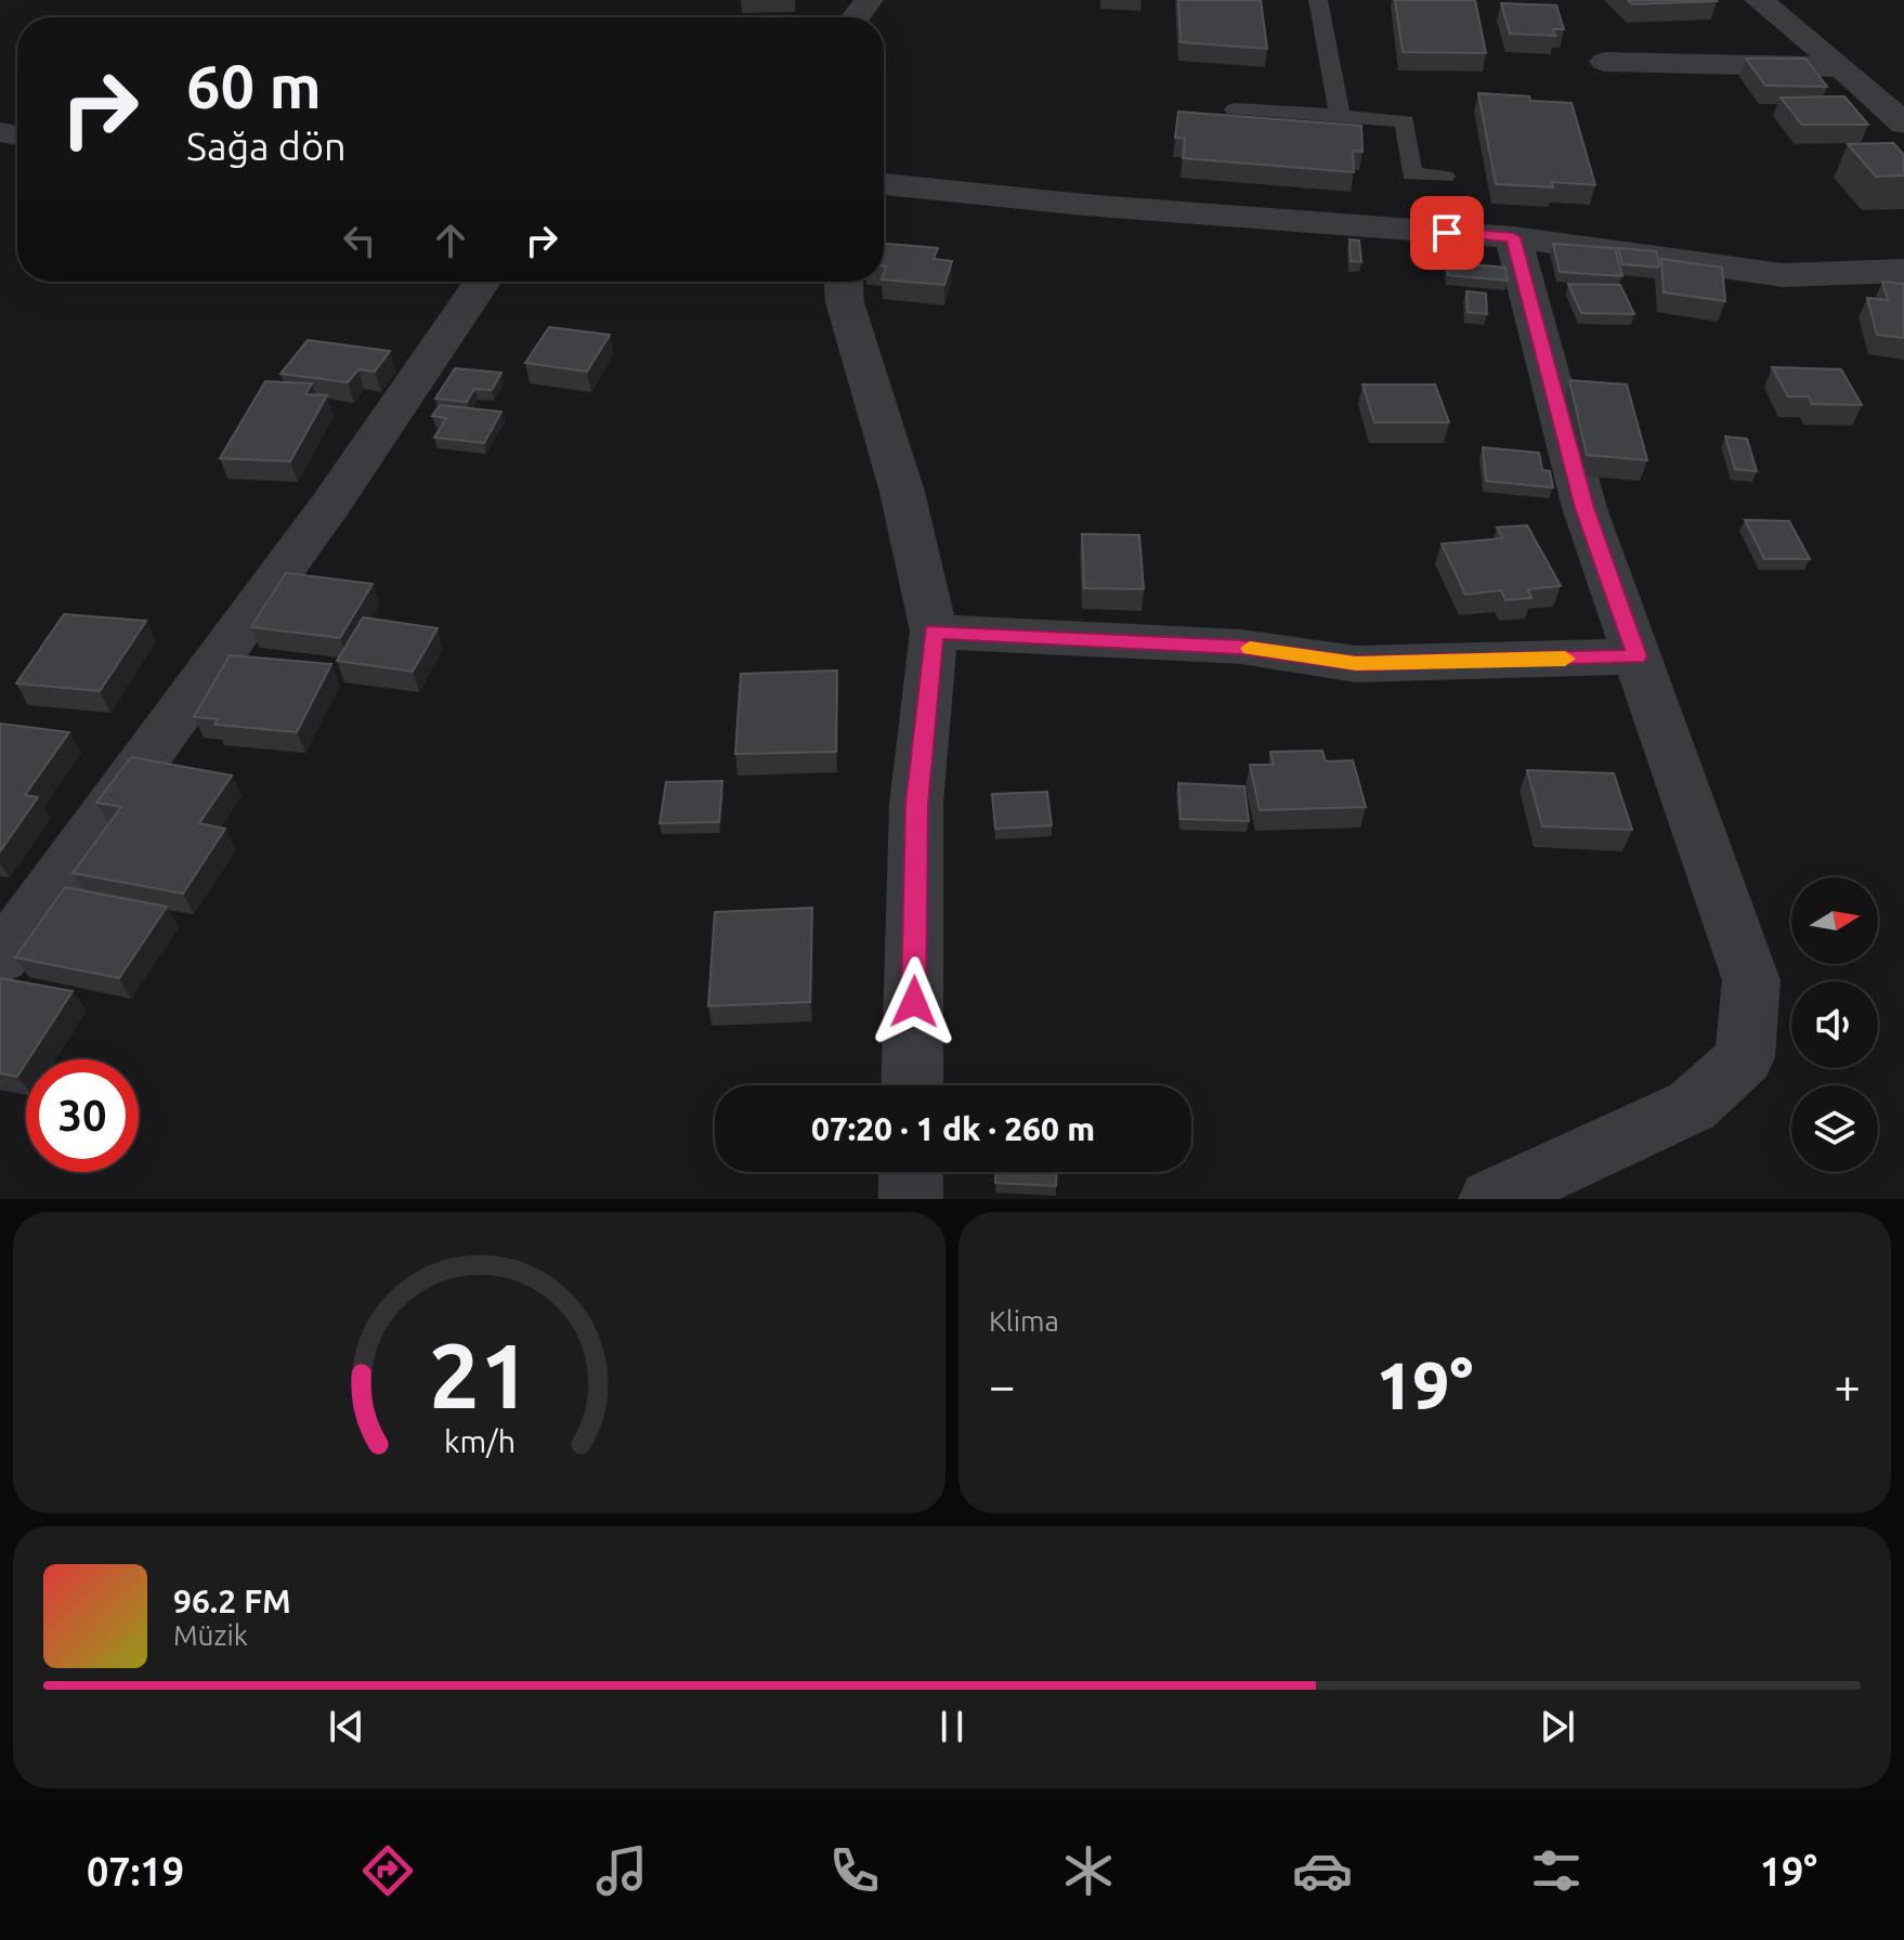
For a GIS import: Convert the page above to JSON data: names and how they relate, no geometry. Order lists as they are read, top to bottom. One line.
{"north":"right","page":{"turn":["60 m","Sağa dön"],"limit":"30","trip":"07:20 · 1 dk · 260 m","tile":"Klima","heat":["−","19°","+"],"song":["96.2 FM","Müzik"],"tabs":["07:19","19°"],"gauge":["21","km/h"]}}
